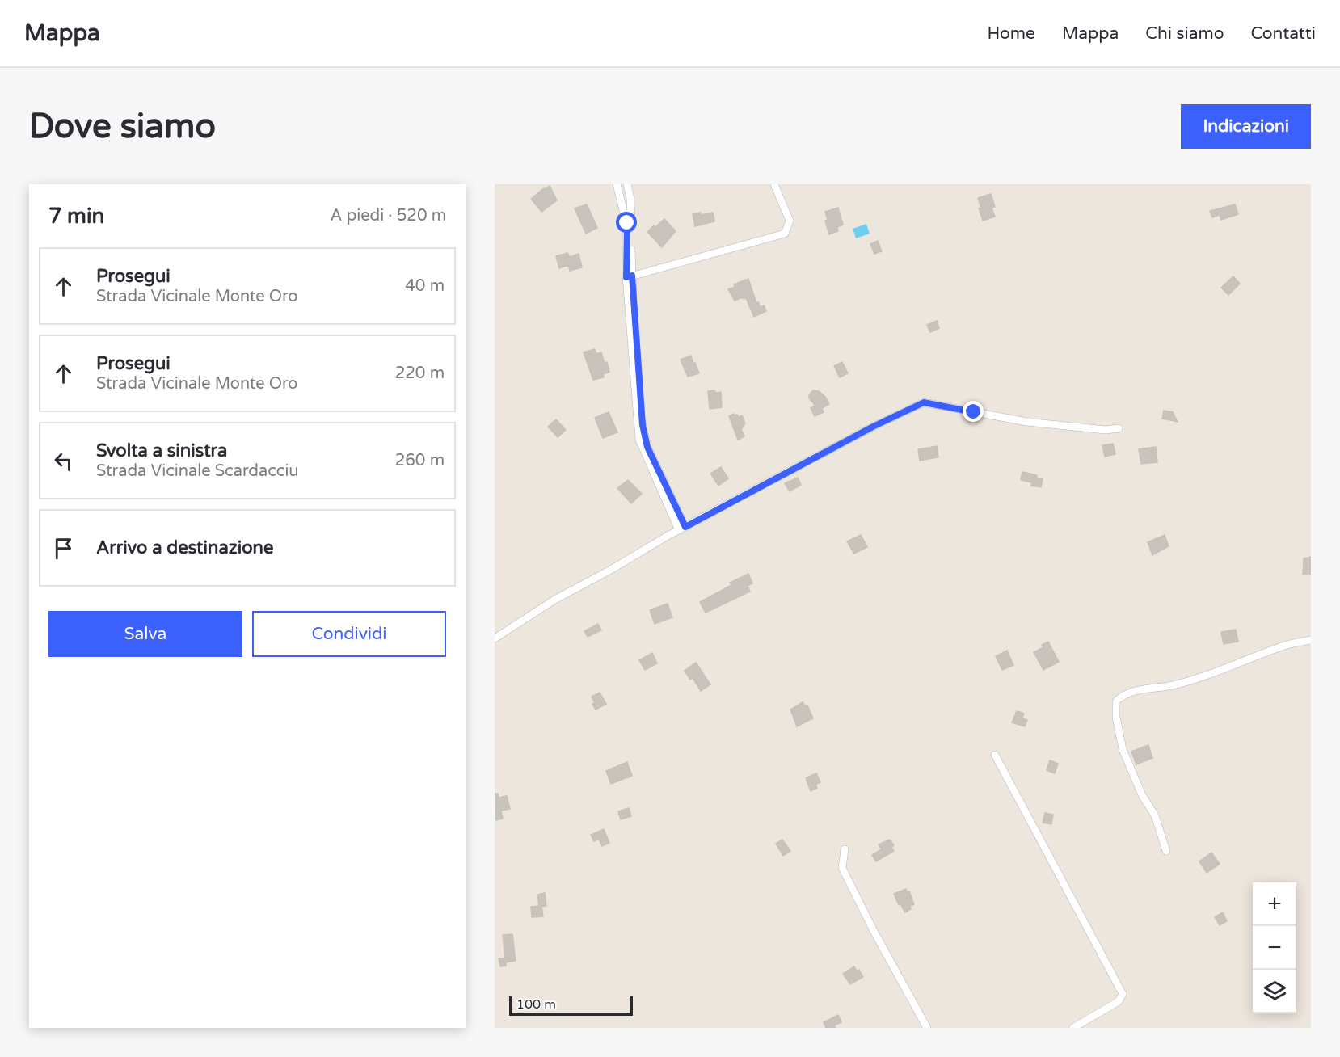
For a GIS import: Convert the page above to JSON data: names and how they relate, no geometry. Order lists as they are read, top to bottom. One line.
{"scale_bar":"100 m","page":{"header":"Mappa","nav":["Home","Mappa","Chi siamo","Contatti"],"buttons":["Indicazioni",["Salva","Condividi"]],"title":"Dove siamo","heading":["7 min","A piedi · 520 m"],"list":[["Prosegui","Strada Vicinale Monte Oro","40 m"],["Prosegui","Strada Vicinale Monte Oro","220 m"],["Svolta a sinistra","Strada Vicinale Scardacciu","260 m"],"Arrivo a destinazione"],"map_buttons":["+","−"],"scale":"100 m"}}
